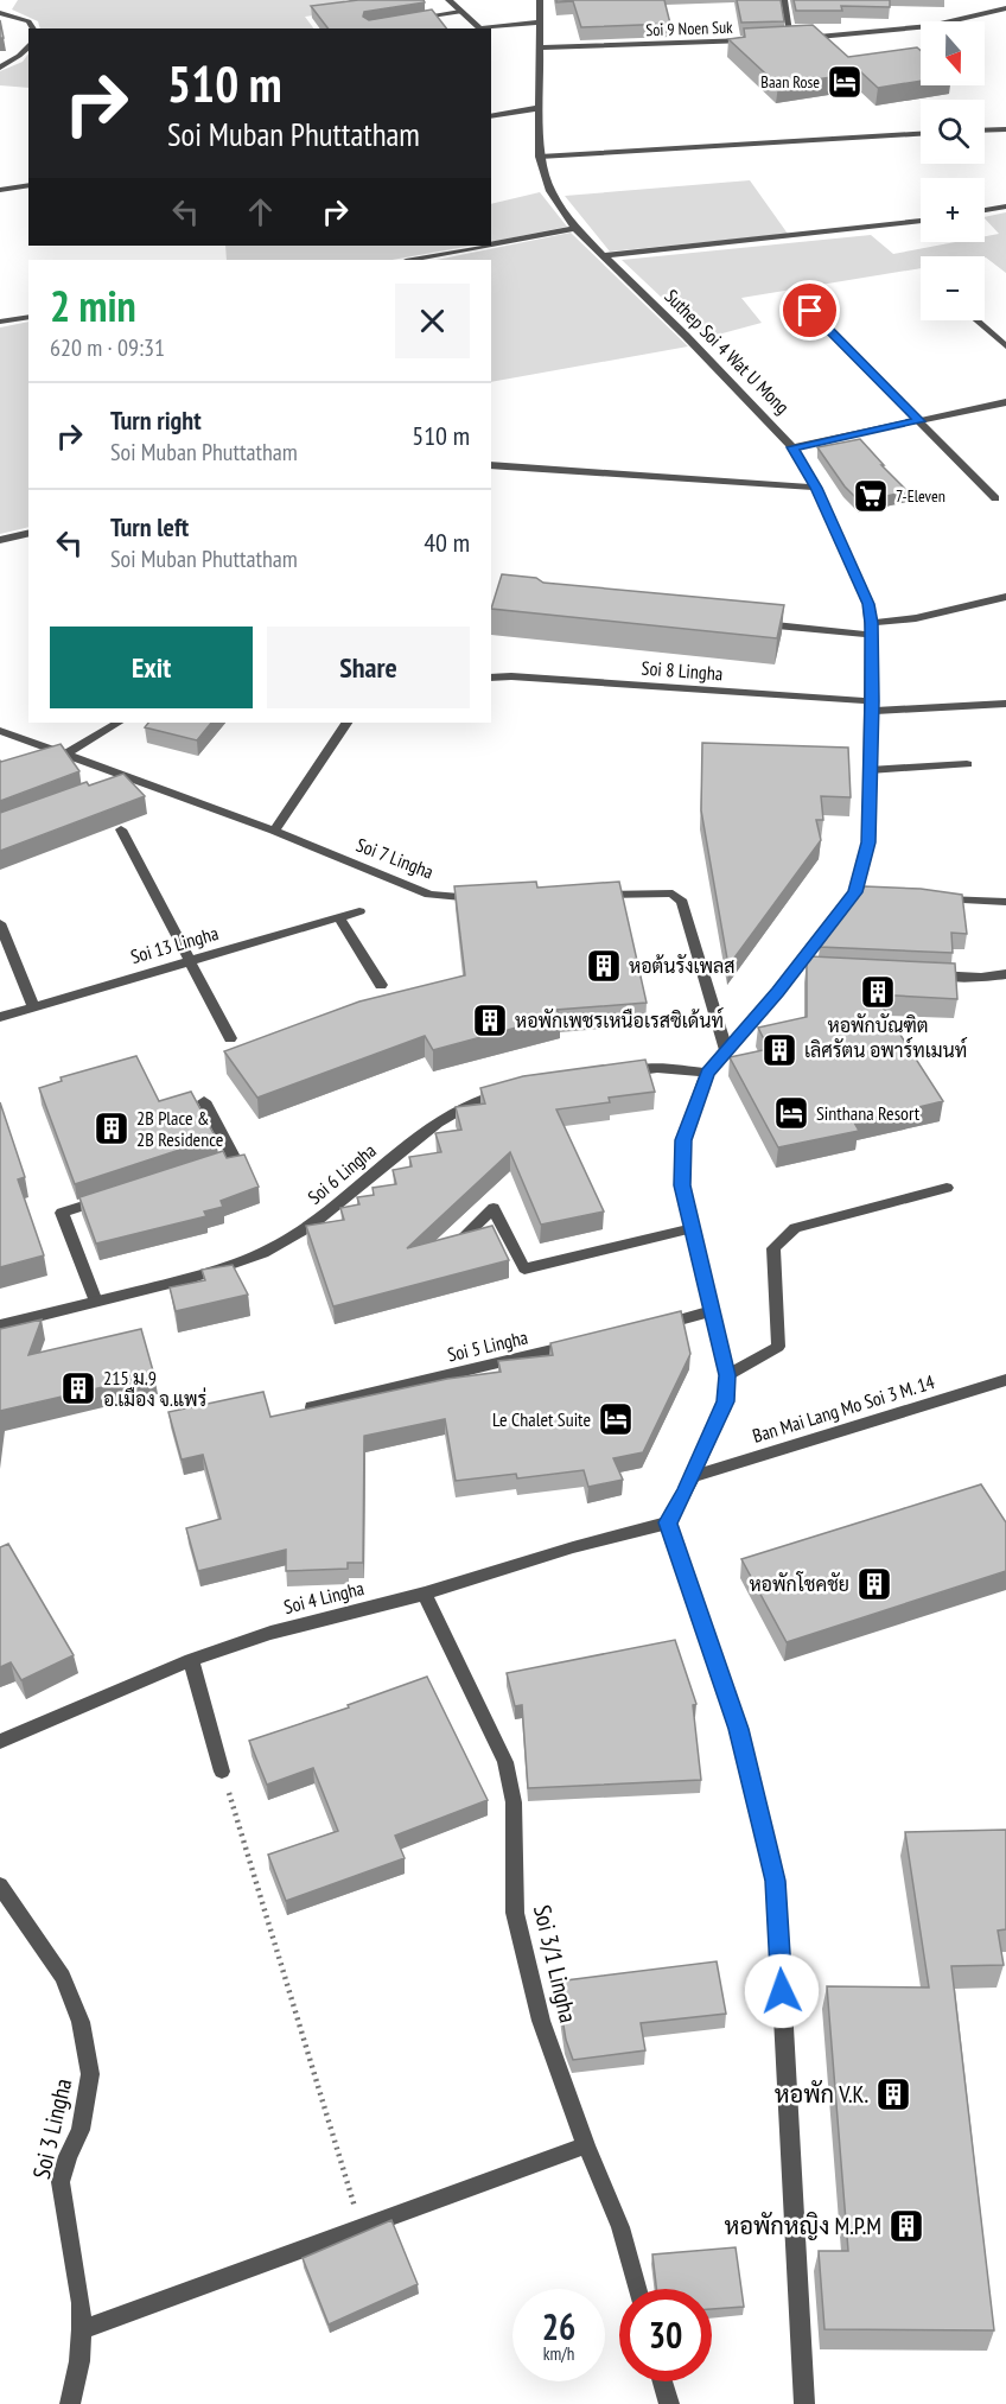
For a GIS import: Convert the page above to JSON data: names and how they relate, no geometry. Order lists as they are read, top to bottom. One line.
{"streets":{"street":["Soi 9 Noen Suk","Suthep Soi 4 Wat U Mong","Soi 8 Lingha","Soi 7 Lingha","Soi 13 Lingha","Soi 6 Lingha","Soi 5 Lingha","Ban Mai Lang Mo Soi 3 M. 14","Soi 4 Lingha","Soi 3/1 Lingha","Soi 3 Lingha"]},"crossings":[["Soi 9 Noen Suk","Suthep Soi 4 Wat U Mong"],["Suthep Soi 4 Wat U Mong","Soi 8 Lingha"],["Suthep Soi 4 Wat U Mong","Ban Mai Lang Mo Soi 3 M. 14"],["Suthep Soi 4 Wat U Mong","Soi 4 Lingha"],["Soi 4 Lingha","Soi 3/1 Lingha"]],"places":{"hotel":["Baan Rose","Sinthana Resort","Le Chalet Suite"],"supermarket":["7-Eleven"],"building":["หอต้นรังเพลส","หอพักบัณฑิต","หอพักเพชรเหนือเรสซิเด้นท์","เลิศรัตน อพาร์ทเมนท์","2B Place & 2B Residence","215 ม.9 อ.เมือง จ.แพร่","หอพักโชคชัย","หอพัก V.K.","หอพักหญิง M.P.M"]},"north":"bottom","page":{"map_buttons":["+","−"],"turn":["510 m","Soi Muban Phuttatham"],"heading":["2 min","620 m · 09:31"],"list":[{"name":"Turn right","note":"Soi Muban Phuttatham","value":"510 m"},{"name":"Turn left","note":"Soi Muban Phuttatham","value":"40 m"}],"buttons":["Exit","Share"],"speed":"26 km/h","limit":"30"}}
